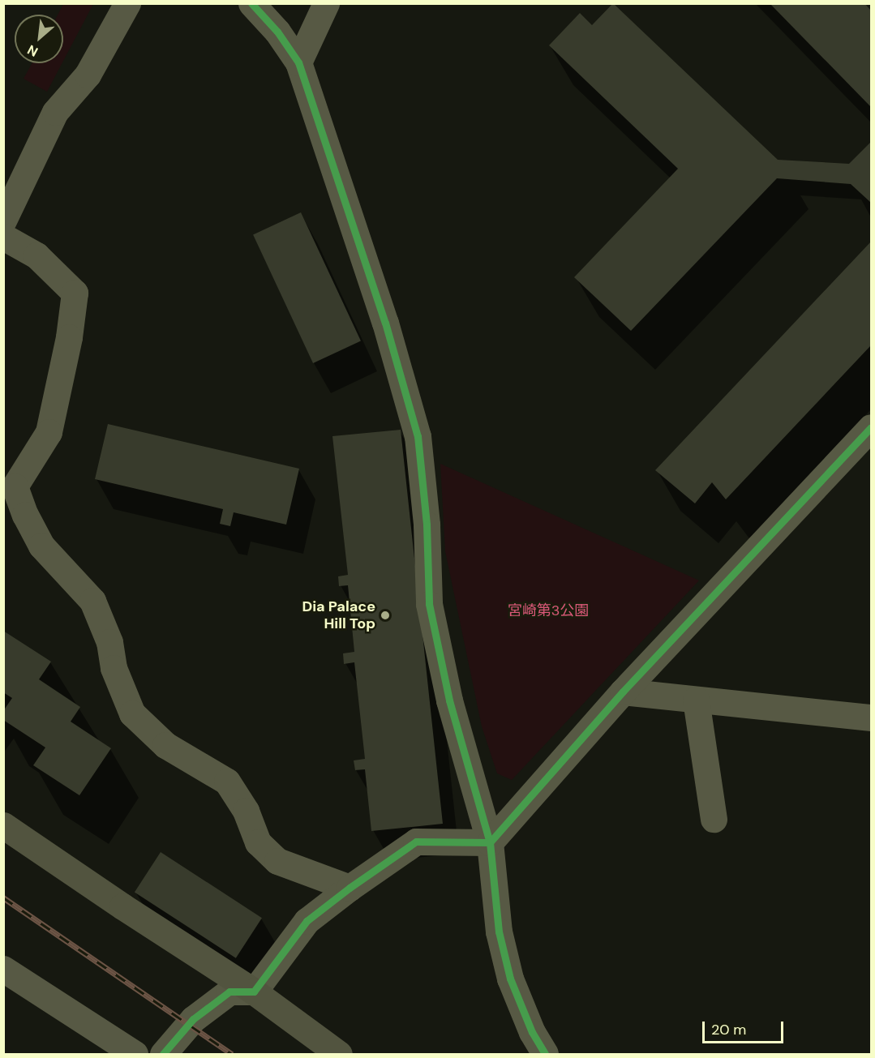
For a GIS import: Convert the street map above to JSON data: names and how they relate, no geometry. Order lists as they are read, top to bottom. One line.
{"parks":["宮崎第3公園"],"places":["Dia Palace Hill Top"],"scale_bar":"20 m","north":"bottom left"}
